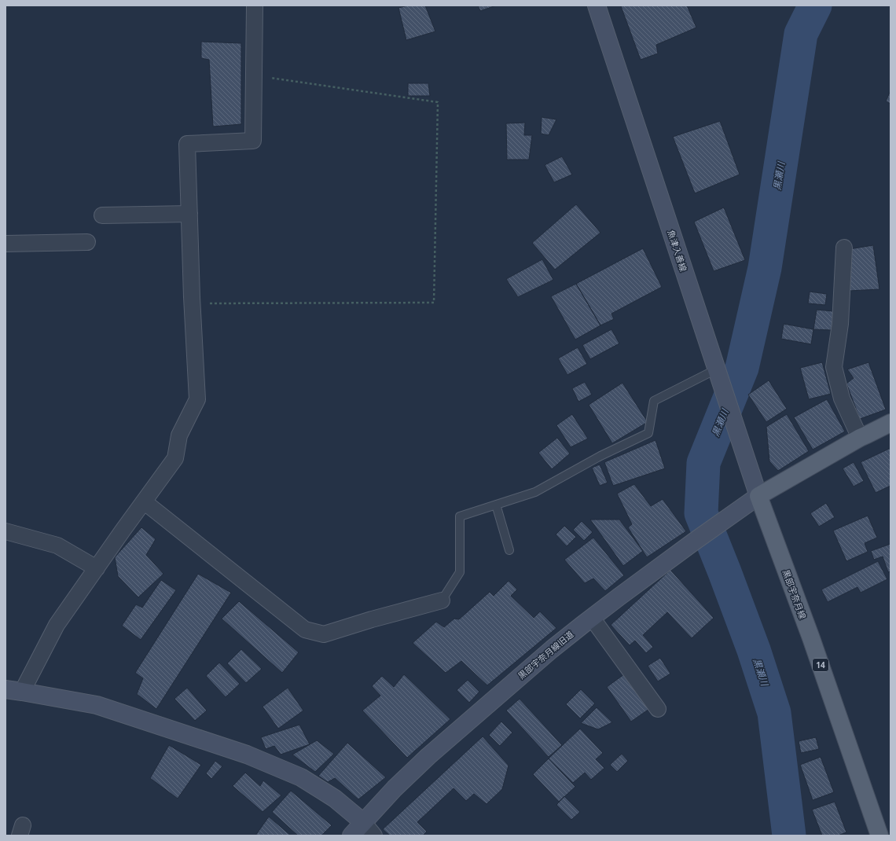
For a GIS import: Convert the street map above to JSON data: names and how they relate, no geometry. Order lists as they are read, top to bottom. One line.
{"streets":{"main road":["黒部宇奈月線","14"],"street":["魚津入善線","黒部宇奈月線旧道"]},"crossings":[["魚津入善線","黒部宇奈月線"],["魚津入善線","黒部宇奈月線旧道"],["黒部宇奈月線","黒部宇奈月線旧道"]],"water":["黒瀬川"]}
